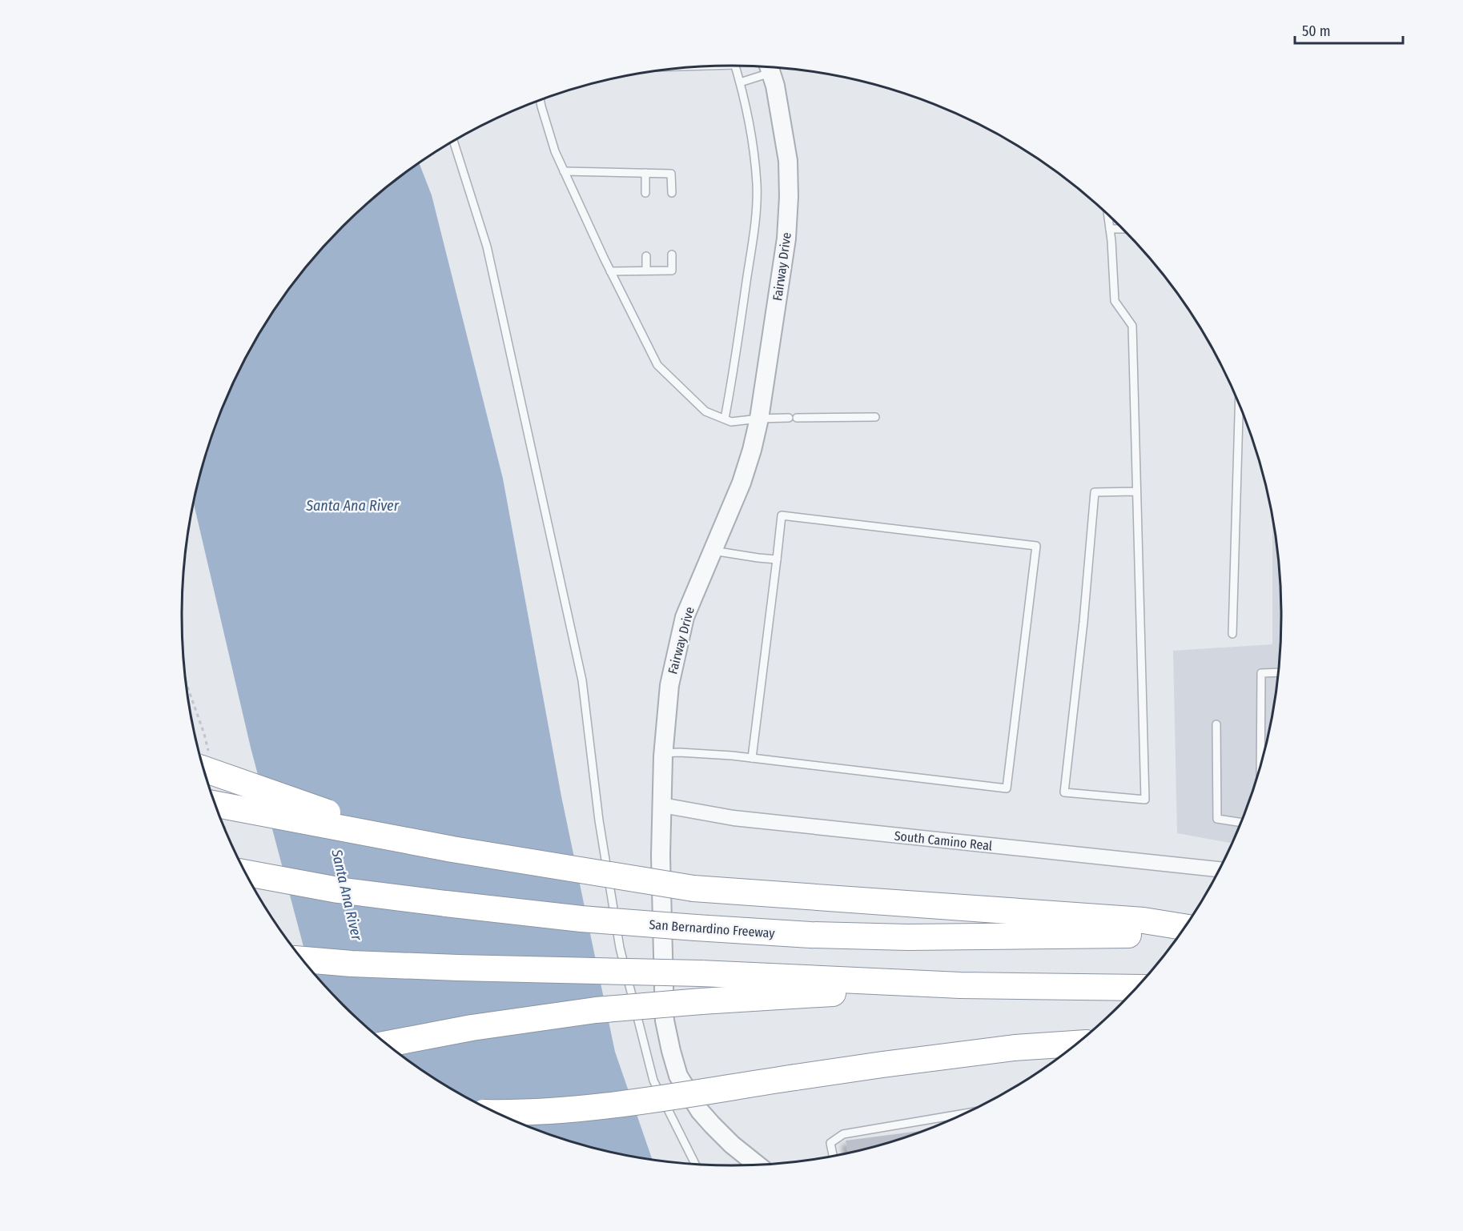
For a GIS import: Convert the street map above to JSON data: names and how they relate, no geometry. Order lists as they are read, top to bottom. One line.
{"streets":{"highway":["San Bernardino Freeway"],"street":["Fairway Drive","South Camino Real"]},"crossings":[["Fairway Drive","South Camino Real"]],"water":["Santa Ana River"],"scale_bar":"50 m"}
